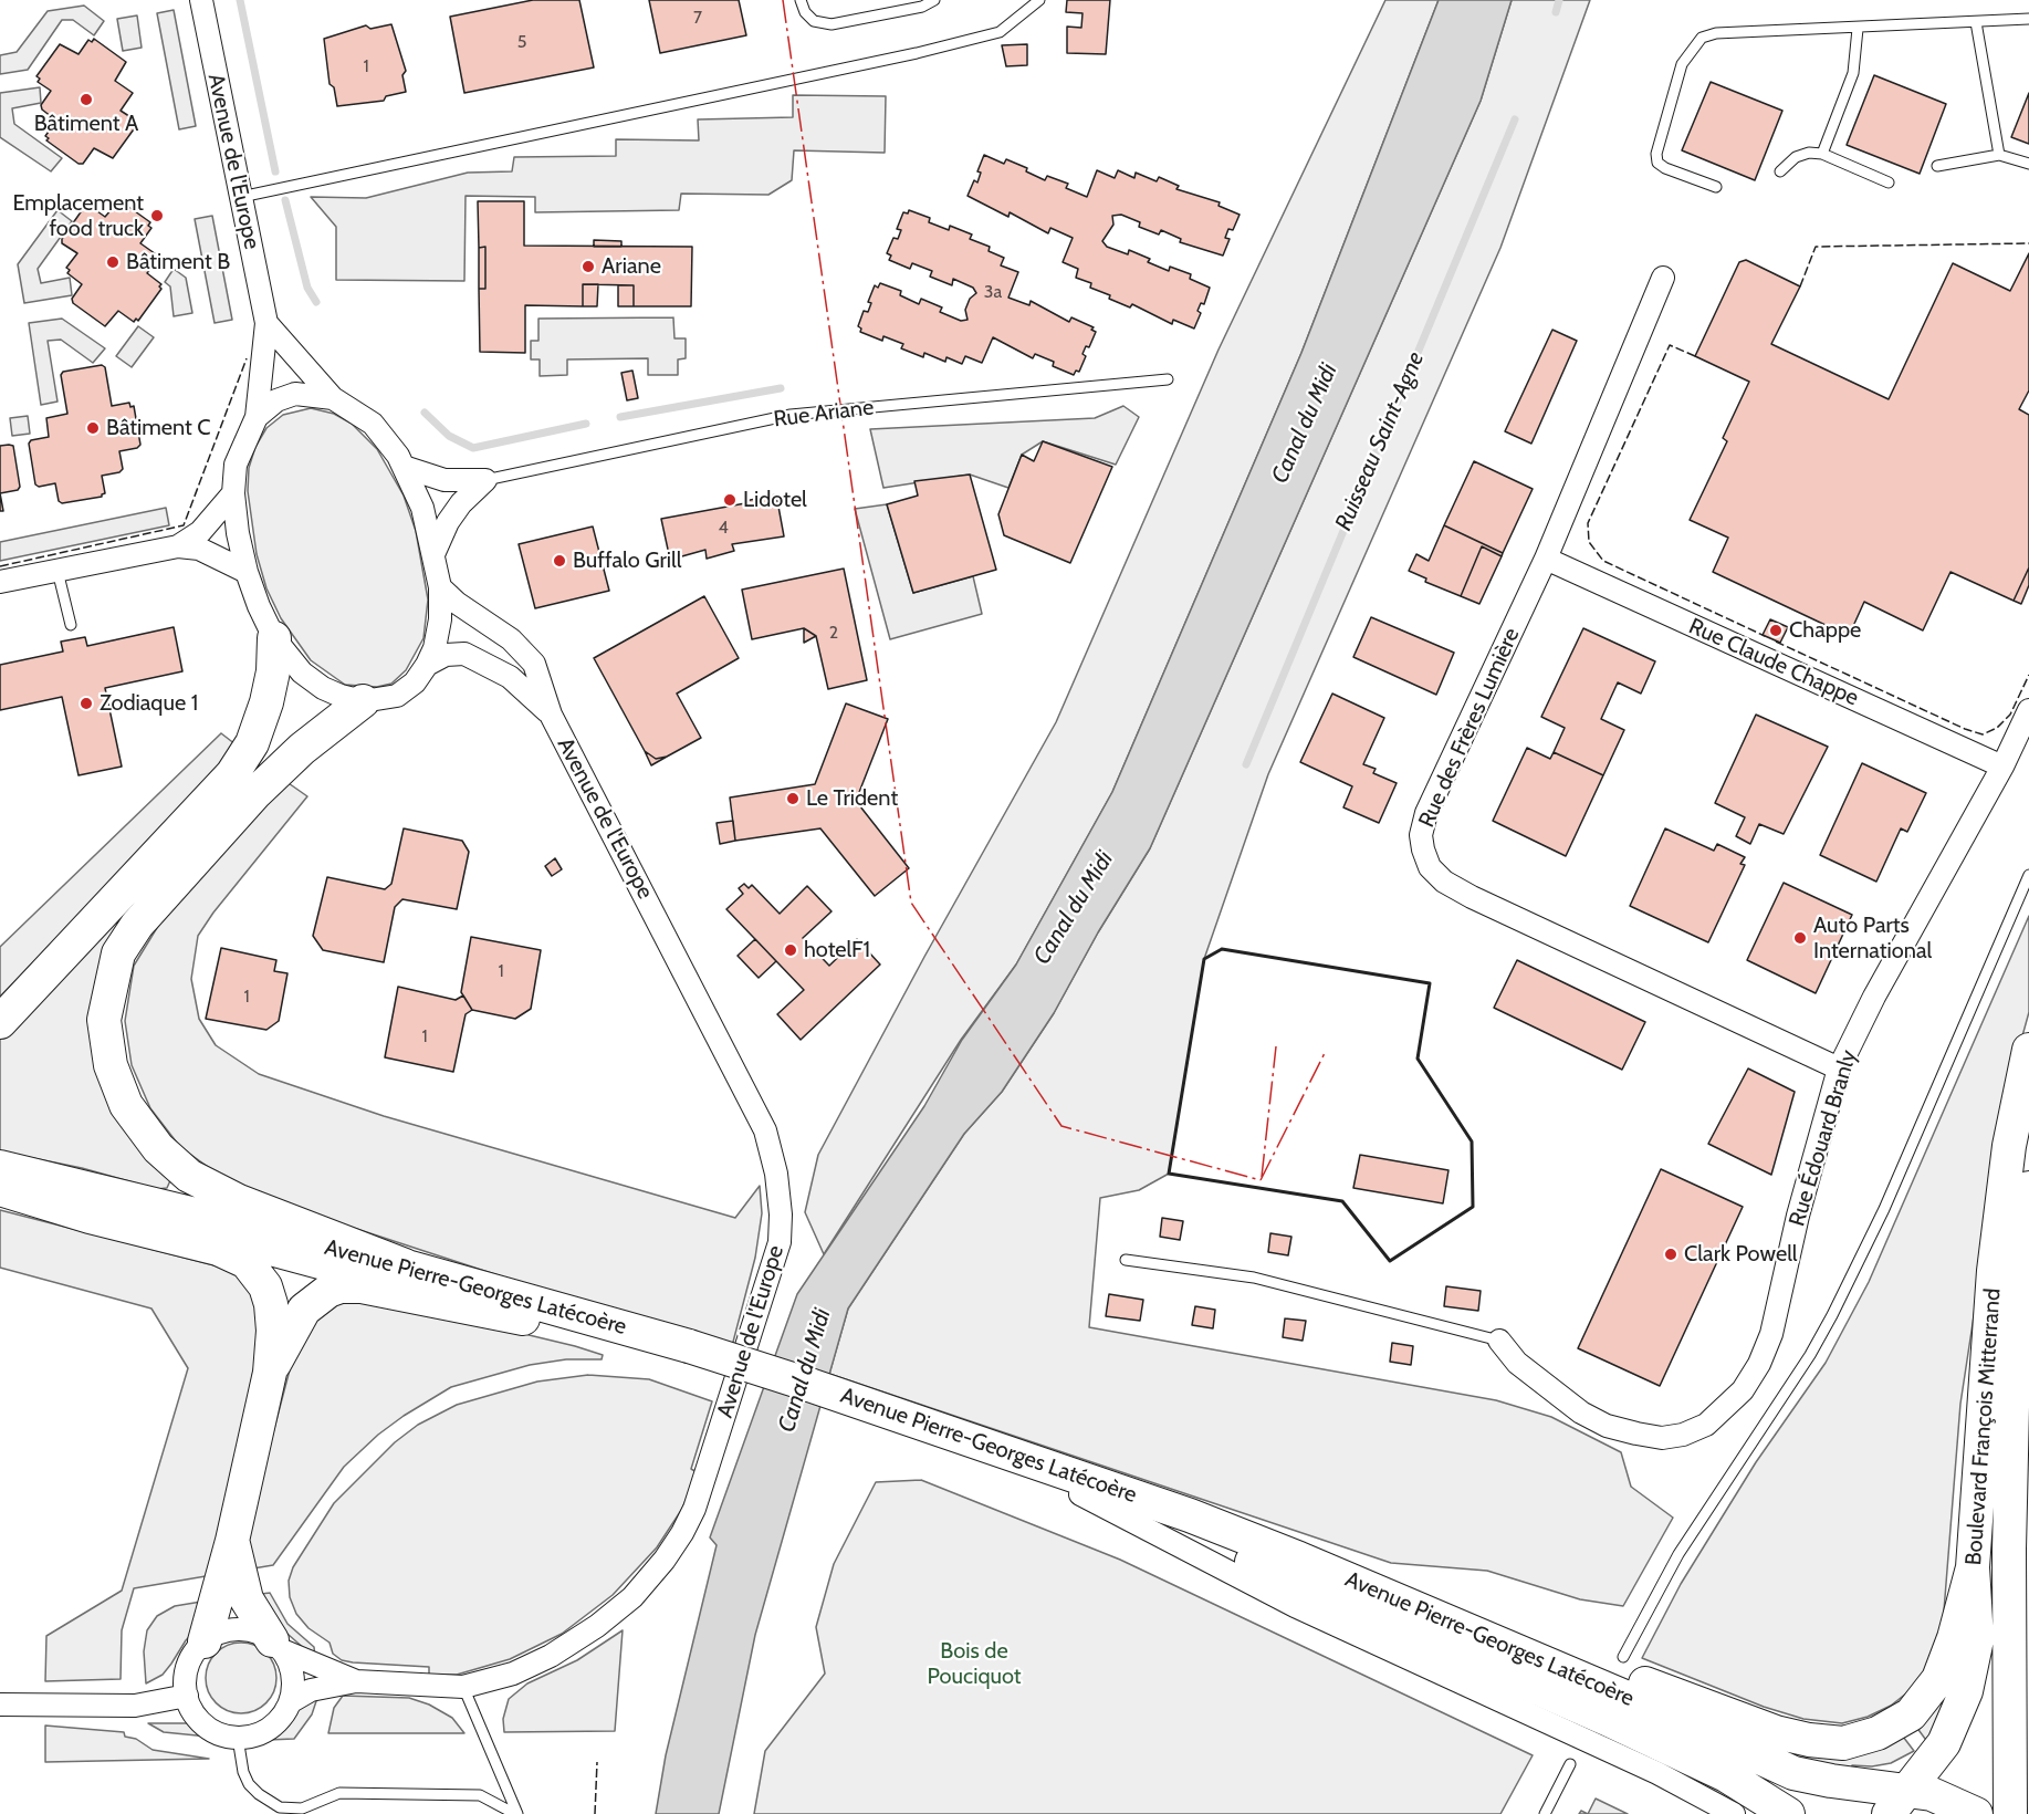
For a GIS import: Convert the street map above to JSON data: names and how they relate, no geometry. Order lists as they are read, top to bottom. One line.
{"streets":{"main road":["Avenue Pierre-Georges Latécoère","Boulevard François Mitterrand"],"street":["Avenue de l'Europe","Rue Ariane","Rue Claude Chappe","Rue des Frères Lumière","Rue Édouard Branly"]},"crossings":[["Avenue de l'Europe","Rue Ariane"],["Rue Claude Chappe","Rue des Frères Lumière"],["Rue Claude Chappe","Rue Édouard Branly"],["Rue des Frères Lumière","Rue Édouard Branly"],["Avenue Pierre-Georges Latécoère","Boulevard François Mitterrand"]],"water":["Canal du Midi","Ruisseau Saint-Agne"],"parks":["Bois de Pouciquot"],"places":["Bâtiment A","Emplacement food truck","Bâtiment B","Ariane","Bâtiment C","Lidotel","Buffalo Grill","Chappe","Zodiaque 1","Le Trident","Auto Parts International","hotelF1","Clark Powell"],"house_numbers":["7","5","1","3a","4","2","1","1","1"]}
